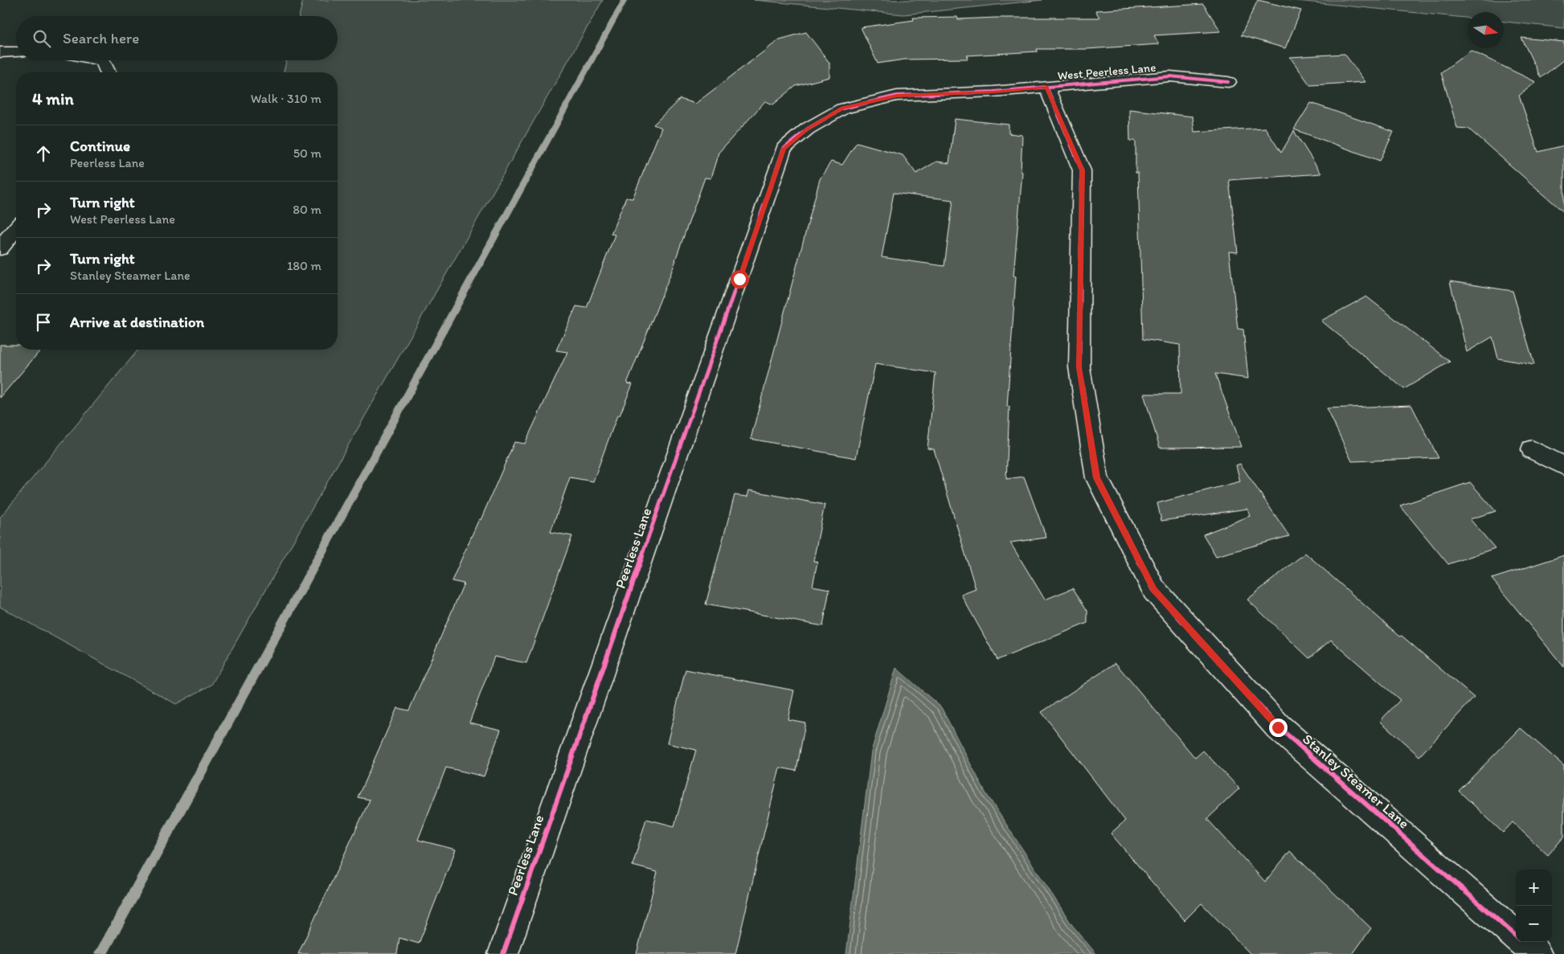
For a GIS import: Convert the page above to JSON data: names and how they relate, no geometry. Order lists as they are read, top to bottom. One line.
{"streets":{"street":["West Peerless Lane","Peerless Lane","Stanley Steamer Lane"]},"crossings":[["West Peerless Lane","Peerless Lane"],["West Peerless Lane","Stanley Steamer Lane"]],"north":"right","page":{"search":"Search here","heading":["4 min","Walk · 310 m"],"list":[["Continue","Peerless Lane","50 m"],["Turn right","West Peerless Lane","80 m"],["Turn right","Stanley Steamer Lane","180 m"],"Arrive at destination"],"map_buttons":["+","−"]}}
